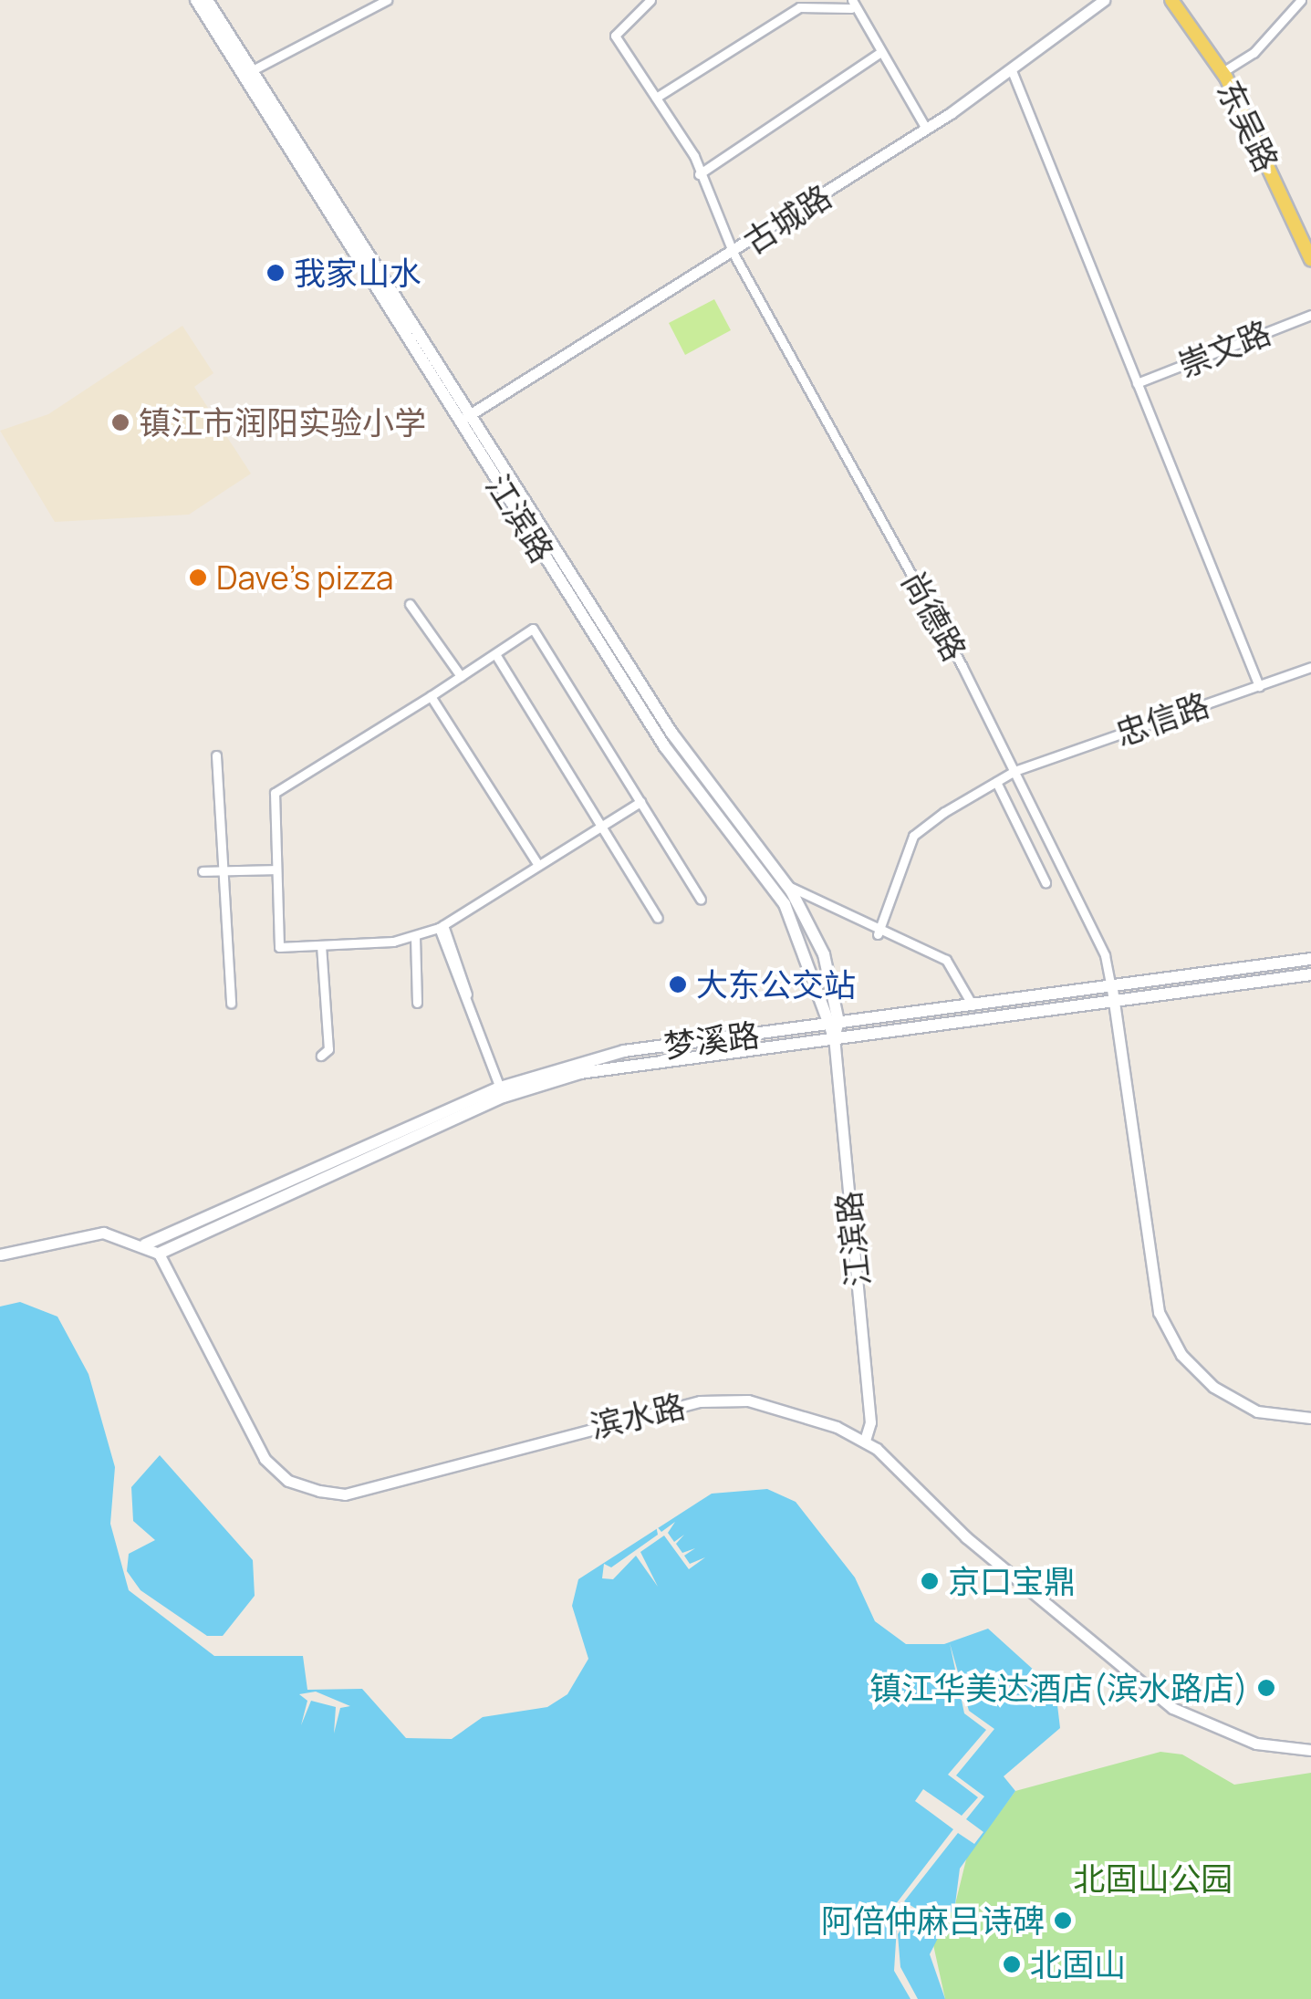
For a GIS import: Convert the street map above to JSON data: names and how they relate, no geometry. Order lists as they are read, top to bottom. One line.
{"streets":{"main road":["东吴路","江滨路","梦溪路"],"street":["古城路","崇文路","尚德路","忠信路","滨水路"]},"crossings":[["古城路","江滨路"],["古城路","尚德路"],["江滨路","梦溪路"],["江滨路","滨水路"],["尚德路","忠信路"],["尚德路","梦溪路"],["梦溪路","滨水路"]],"parks":["北固山公园"],"places":["我家山水","镇江市润阳实验小学","Dave's pizza","大东公交站","京口宝鼎","镇江华美达酒店(滨水路店)","阿倍仲麻吕诗碑","北固山"]}
